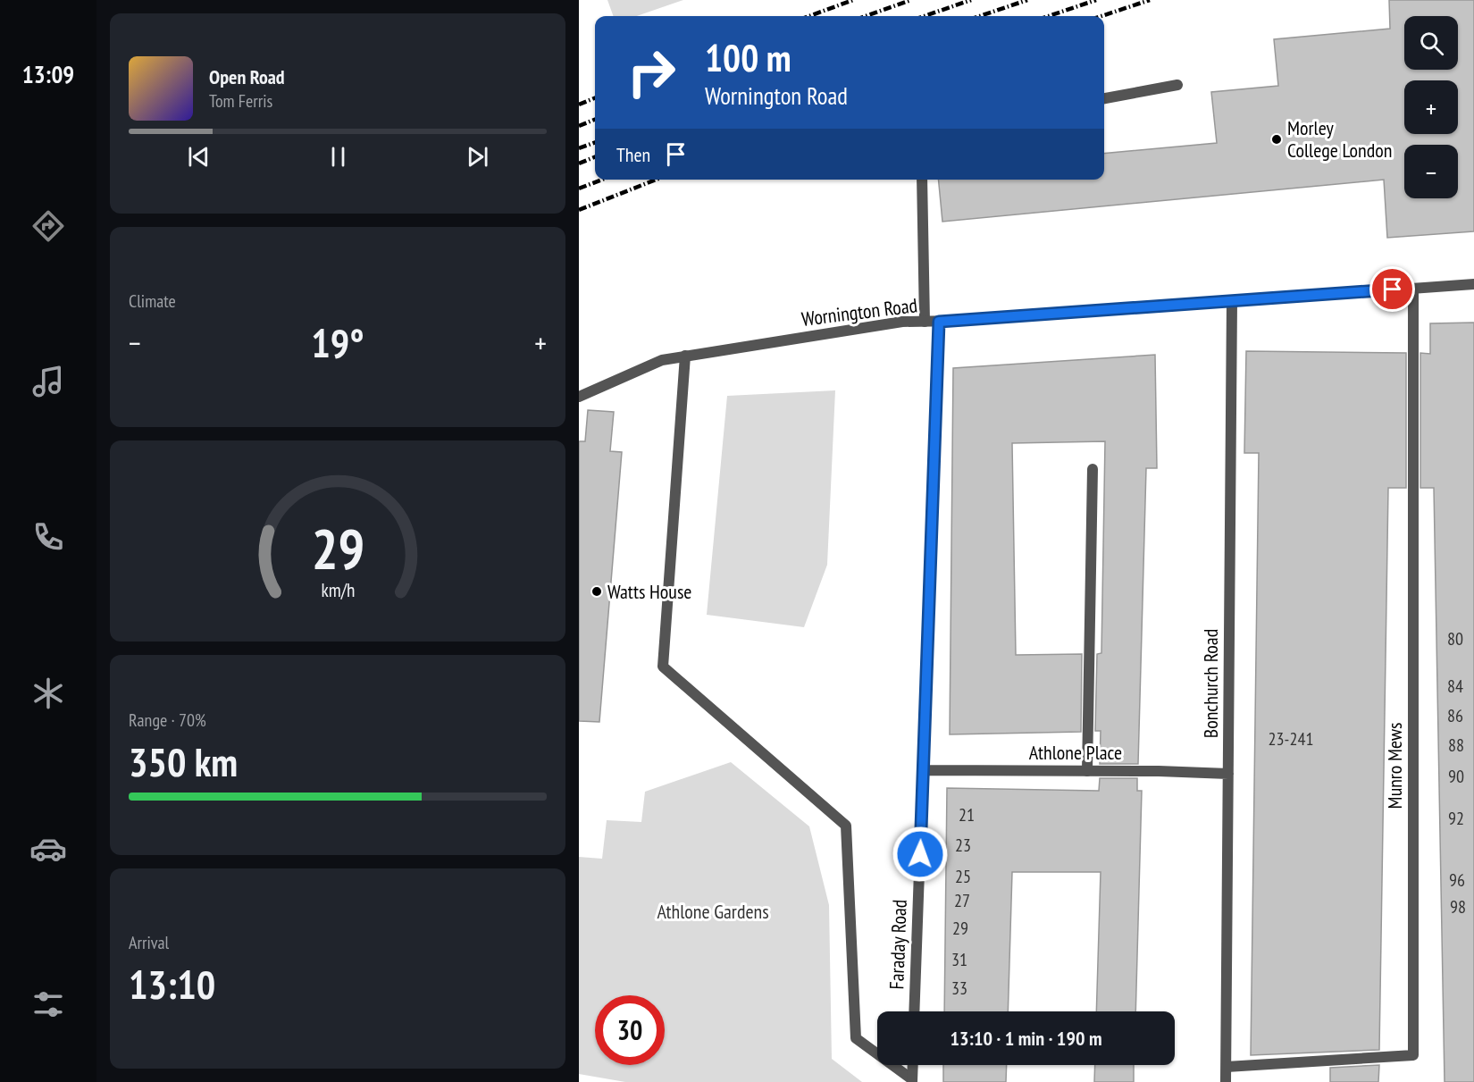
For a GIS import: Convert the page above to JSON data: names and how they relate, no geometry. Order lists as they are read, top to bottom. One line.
{"streets":{"street":["Wornington Road","Bonchurch Road","Athlone Place","Munro Mews","Faraday Road"]},"crossings":[["Wornington Road","Bonchurch Road"],["Wornington Road","Munro Mews"],["Wornington Road","Faraday Road"],["Bonchurch Road","Athlone Place"],["Bonchurch Road","Munro Mews"],["Athlone Place","Faraday Road"]],"parks":["Athlone Gardens"],"places":["Morley College London","Watts House"],"house_numbers":["80","84","86","23-241","88","90","21","92","23","25","96","27","98","29","31","33"],"page":{"tabs":"13:09","map_buttons":["+","−"],"turn":["100 m","Wornington Road"],"song":["Open Road","Tom Ferris"],"then":"Then","tile":["Climate",["Range · 70%","350 km"],["Arrival","13:10"]],"heat":["−","19°","+"],"limit":"30","trip":"13:10 · 1 min · 190 m","gauge":["29","km/h"]}}
